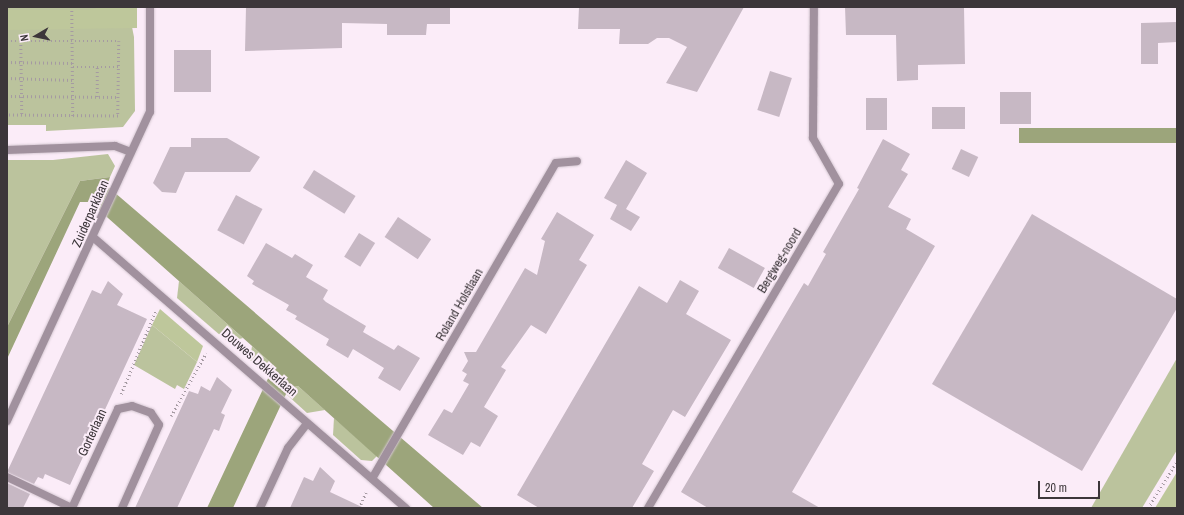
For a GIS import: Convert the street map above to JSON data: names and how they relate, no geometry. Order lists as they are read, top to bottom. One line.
{"streets":{"street":["Zuiderparklaan","Bergweg-noord","Roland Holstlaan","Douwes Dekkerlaan","Gorterlaan"]},"crossings":[["Zuiderparklaan","Douwes Dekkerlaan"],["Roland Holstlaan","Douwes Dekkerlaan"]],"scale_bar":"20 m","north":"left"}
